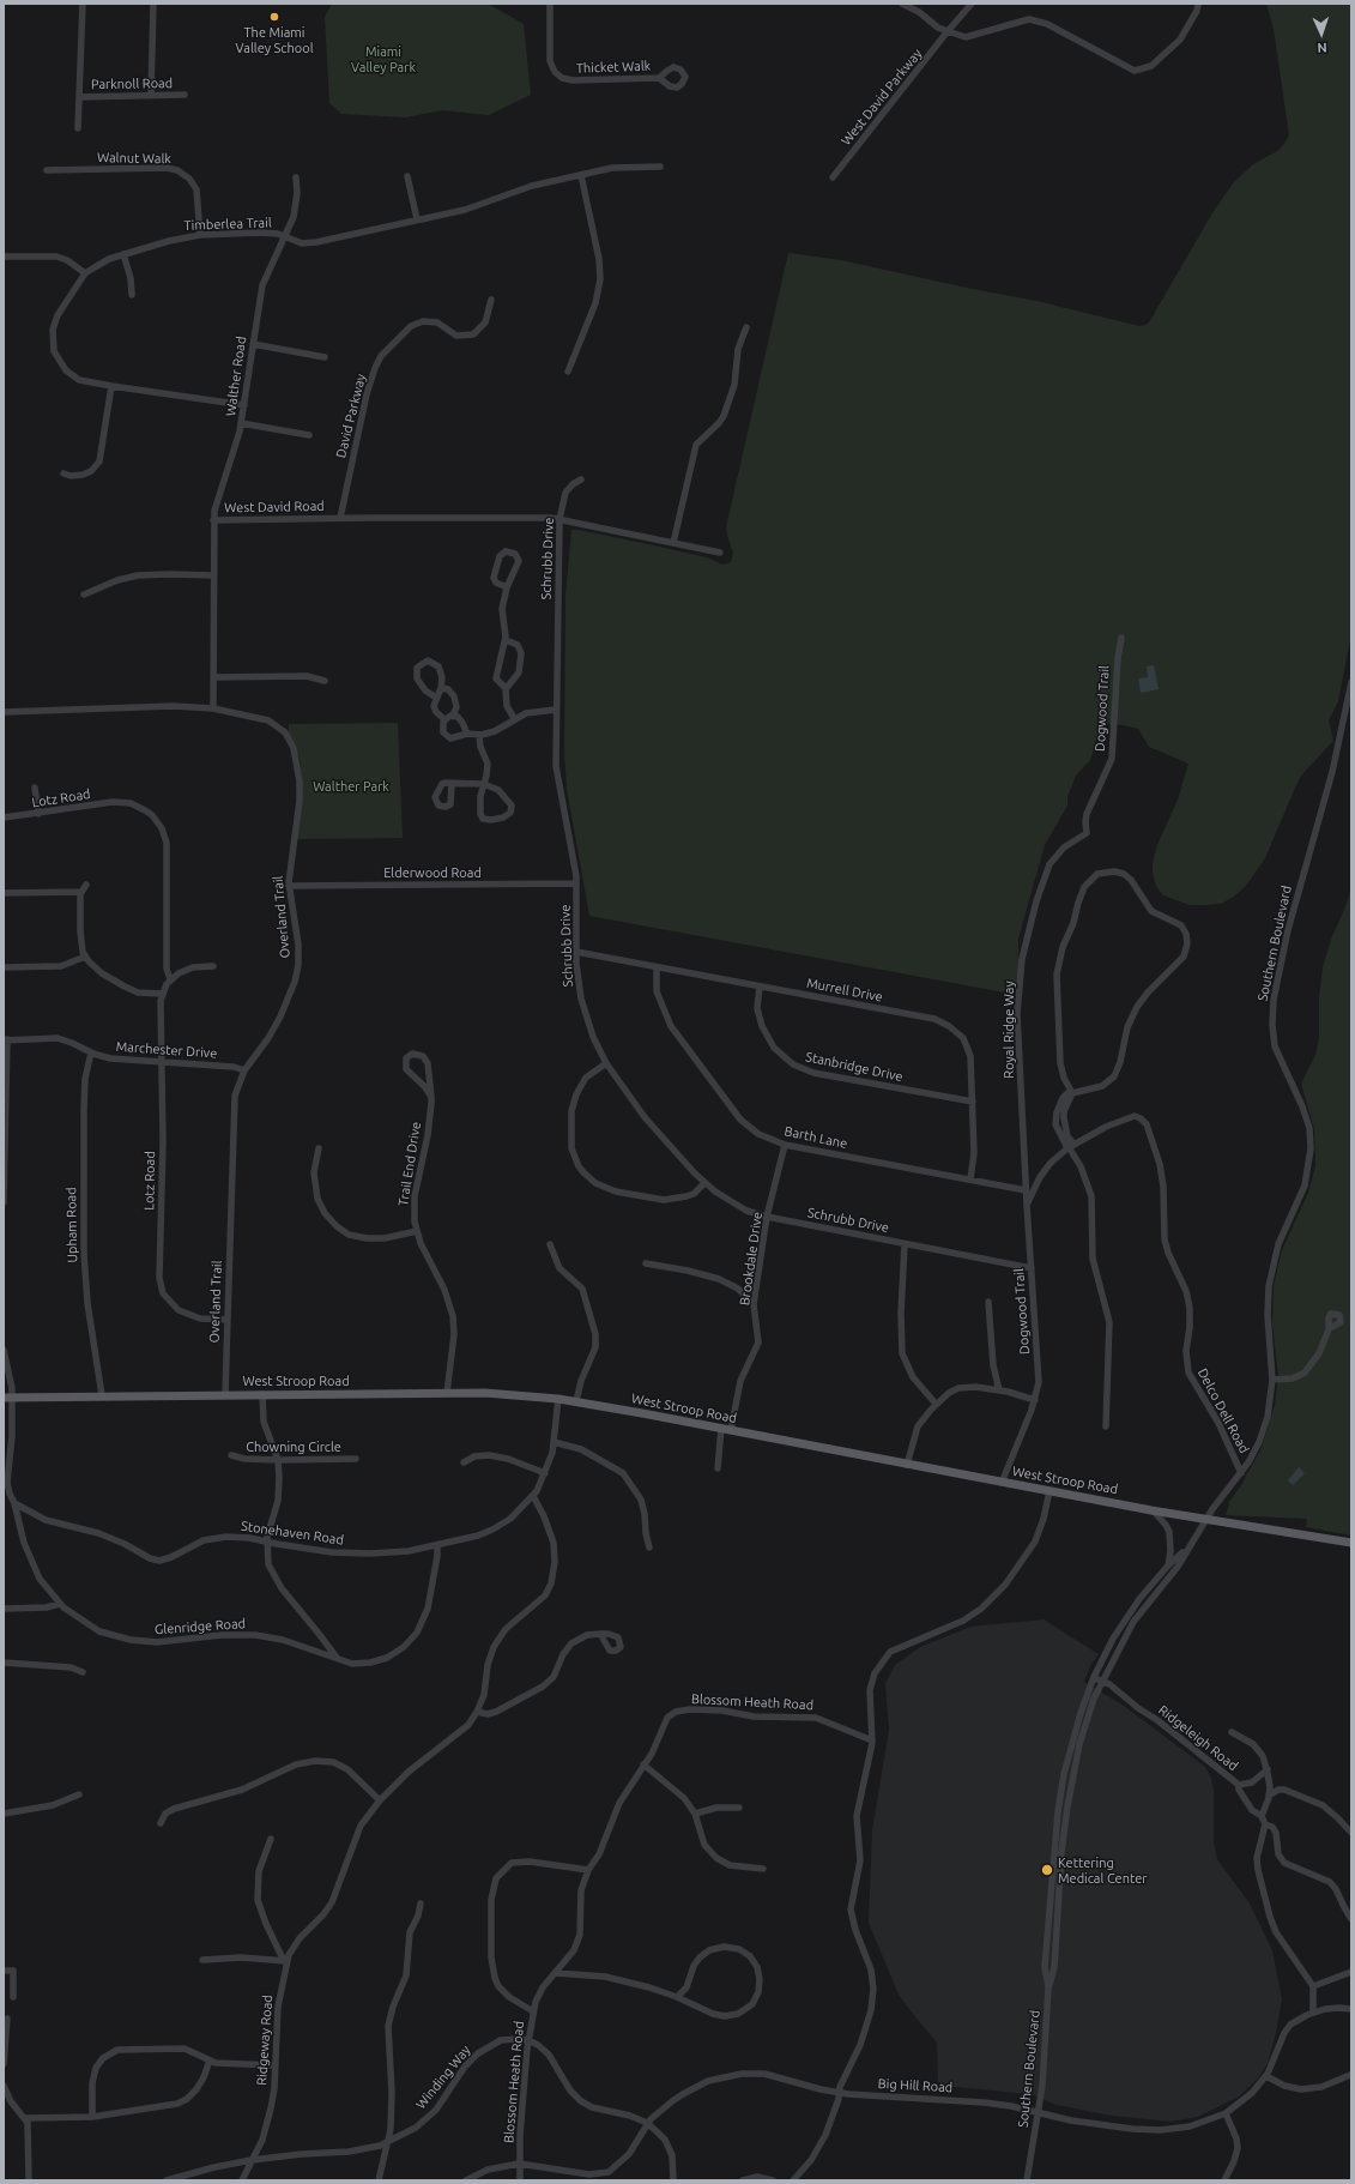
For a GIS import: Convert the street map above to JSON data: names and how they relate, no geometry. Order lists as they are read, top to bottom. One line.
{"streets":{"main road":["West Stroop Road"],"street":["Thicket Walk","Parknoll Road","West David Parkway","Walnut Walk","Timberlea Trail","Walther Road","David Parkway","West David Road","Schrubb Drive","Dogwood Trail","Lotz Road","Elderwood Road","Overland Trail","Southern Boulevard","Murrell Drive","Royal Ridge Way","Marchester Drive","Stanbridge Drive","Barth Lane","Trail End Drive","Upham Road","Brookdale Drive","Delco Dell Road","Chowning Circle","Stonehaven Road","Glenridge Road","Blossom Heath Road","Ridgeleigh Road","Ridgeway Road","Winding Way","Big Hill Road"]},"crossings":[["Walnut Walk","Timberlea Trail"],["Timberlea Trail","Walther Road"],["Walther Road","West David Road"],["David Parkway","West David Road"],["West David Road","Schrubb Drive"],["West David Road","Overland Trail"],["Schrubb Drive","Dogwood Trail"],["Schrubb Drive","Elderwood Road"],["Schrubb Drive","Murrell Drive"],["Schrubb Drive","Brookdale Drive"],["Dogwood Trail","Royal Ridge Way"],["Dogwood Trail","West Stroop Road"],["Dogwood Trail","Delco Dell Road"],["Lotz Road","Overland Trail"],["Lotz Road","Marchester Drive"],["Elderwood Road","Overland Trail"],["Overland Trail","Marchester Drive"],["Overland Trail","West Stroop Road"],["Southern Boulevard","West Stroop Road"],["Southern Boulevard","Delco Dell Road"],["Southern Boulevard","Ridgeleigh Road"],["Southern Boulevard","Big Hill Road"],["Murrell Drive","Stanbridge Drive"],["Murrell Drive","Barth Lane"],["Royal Ridge Way","Barth Lane"],["Marchester Drive","Upham Road"],["Barth Lane","Brookdale Drive"],["Trail End Drive","West Stroop Road"],["Upham Road","West Stroop Road"],["Brookdale Drive","West Stroop Road"],["Stonehaven Road","Glenridge Road"],["Stonehaven Road","Ridgeway Road"],["Blossom Heath Road","Winding Way"],["Blossom Heath Road","Big Hill Road"],["Ridgeway Road","Winding Way"]],"parks":["Miami Valley Park","Walther Park"],"places":["The Miami Valley School","Kettering Medical Center"],"north":"bottom"}
